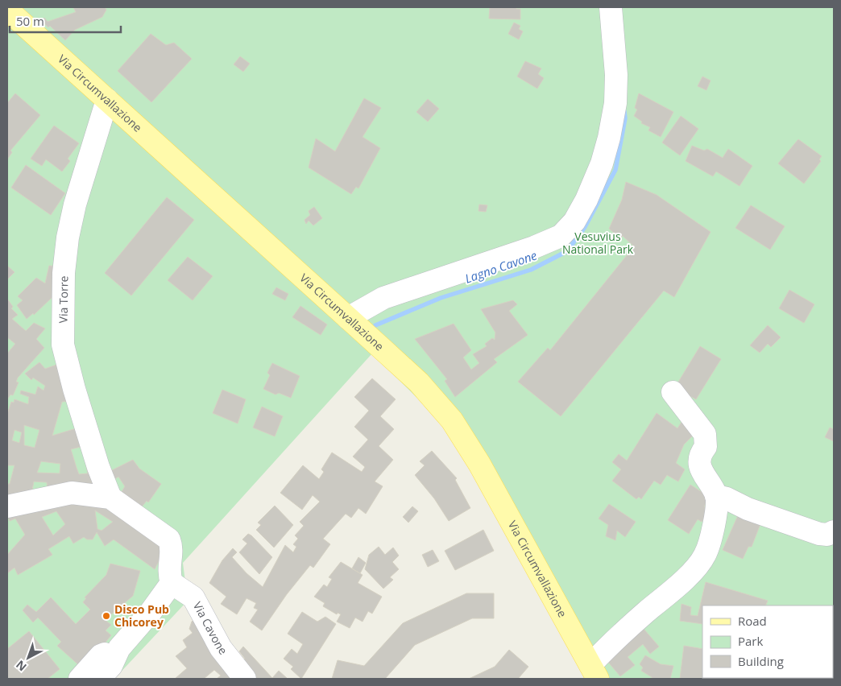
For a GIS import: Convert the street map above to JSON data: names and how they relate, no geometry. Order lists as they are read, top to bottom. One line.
{"streets":{"main road":["Via Circumvallazione"],"street":["Via Torre","Via Cavone"]},"crossings":[["Via Circumvallazione","Via Torre"]],"water":["Lagno Cavone"],"parks":["Vesuvius National Park"],"places":["Disco Pub Chicorey"],"legend":["Road","Park","Building"],"scale_bar":"50 m","north":"bottom left"}
